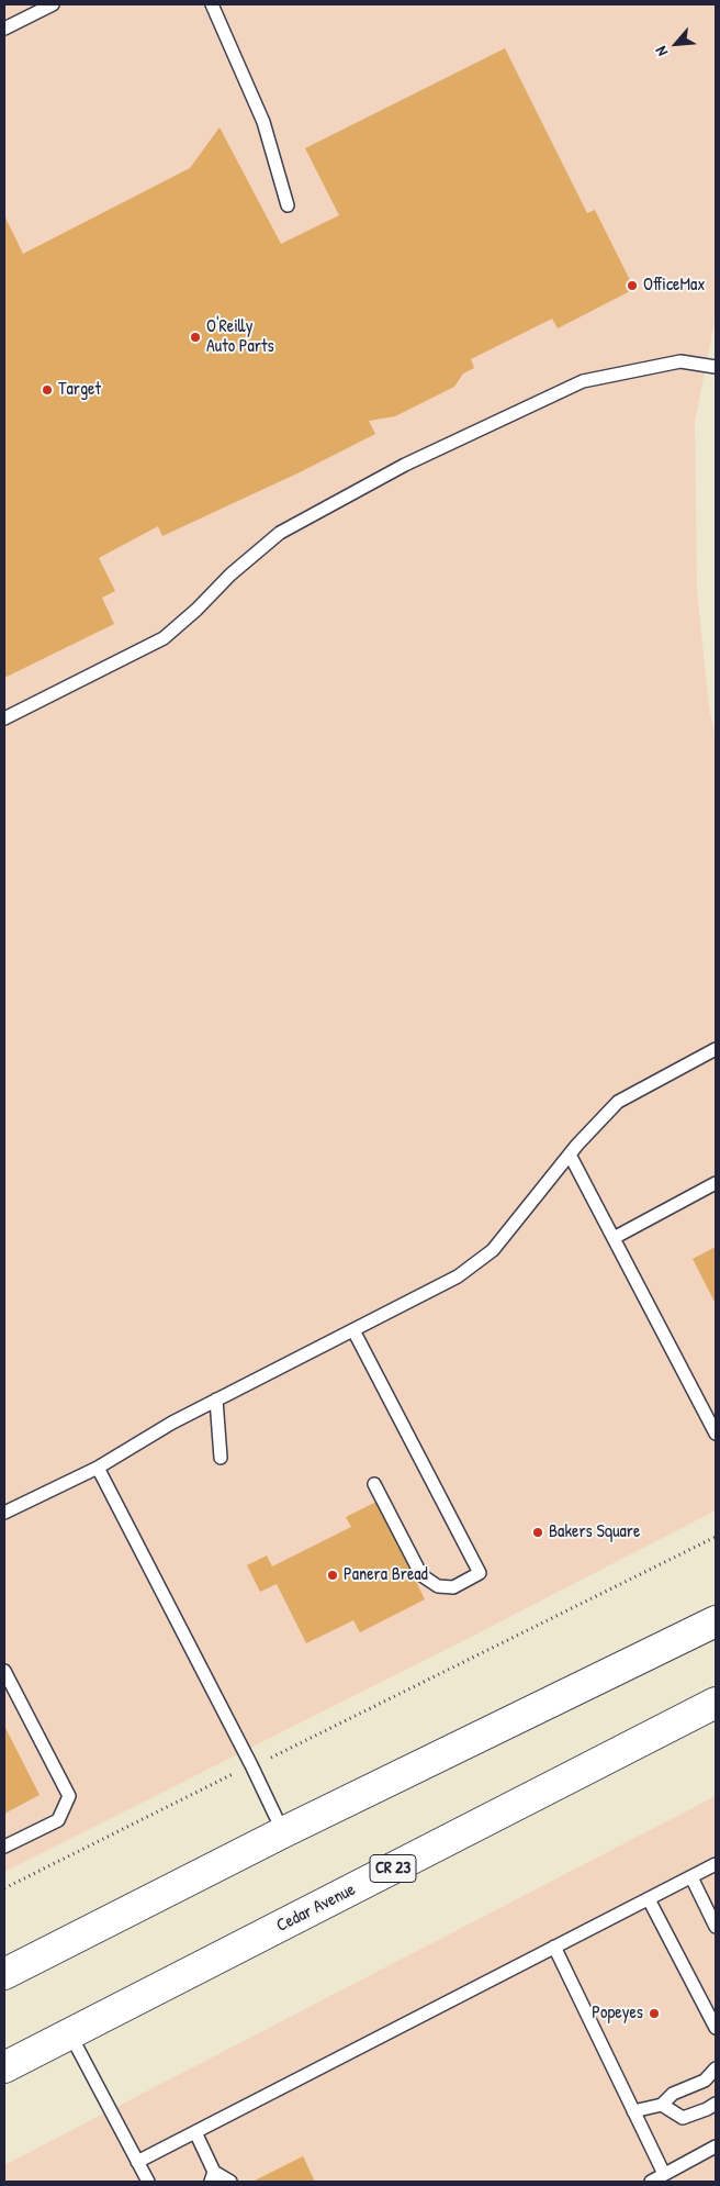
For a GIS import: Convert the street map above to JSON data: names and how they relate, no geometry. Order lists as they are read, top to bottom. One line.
{"streets":{"main road":["CR 23","Cedar Avenue"]},"places":["OfficeMax","O'Reilly Auto Parts","Target","Bakers Square","Panera Bread","Popeyes"],"north":"bottom left"}
